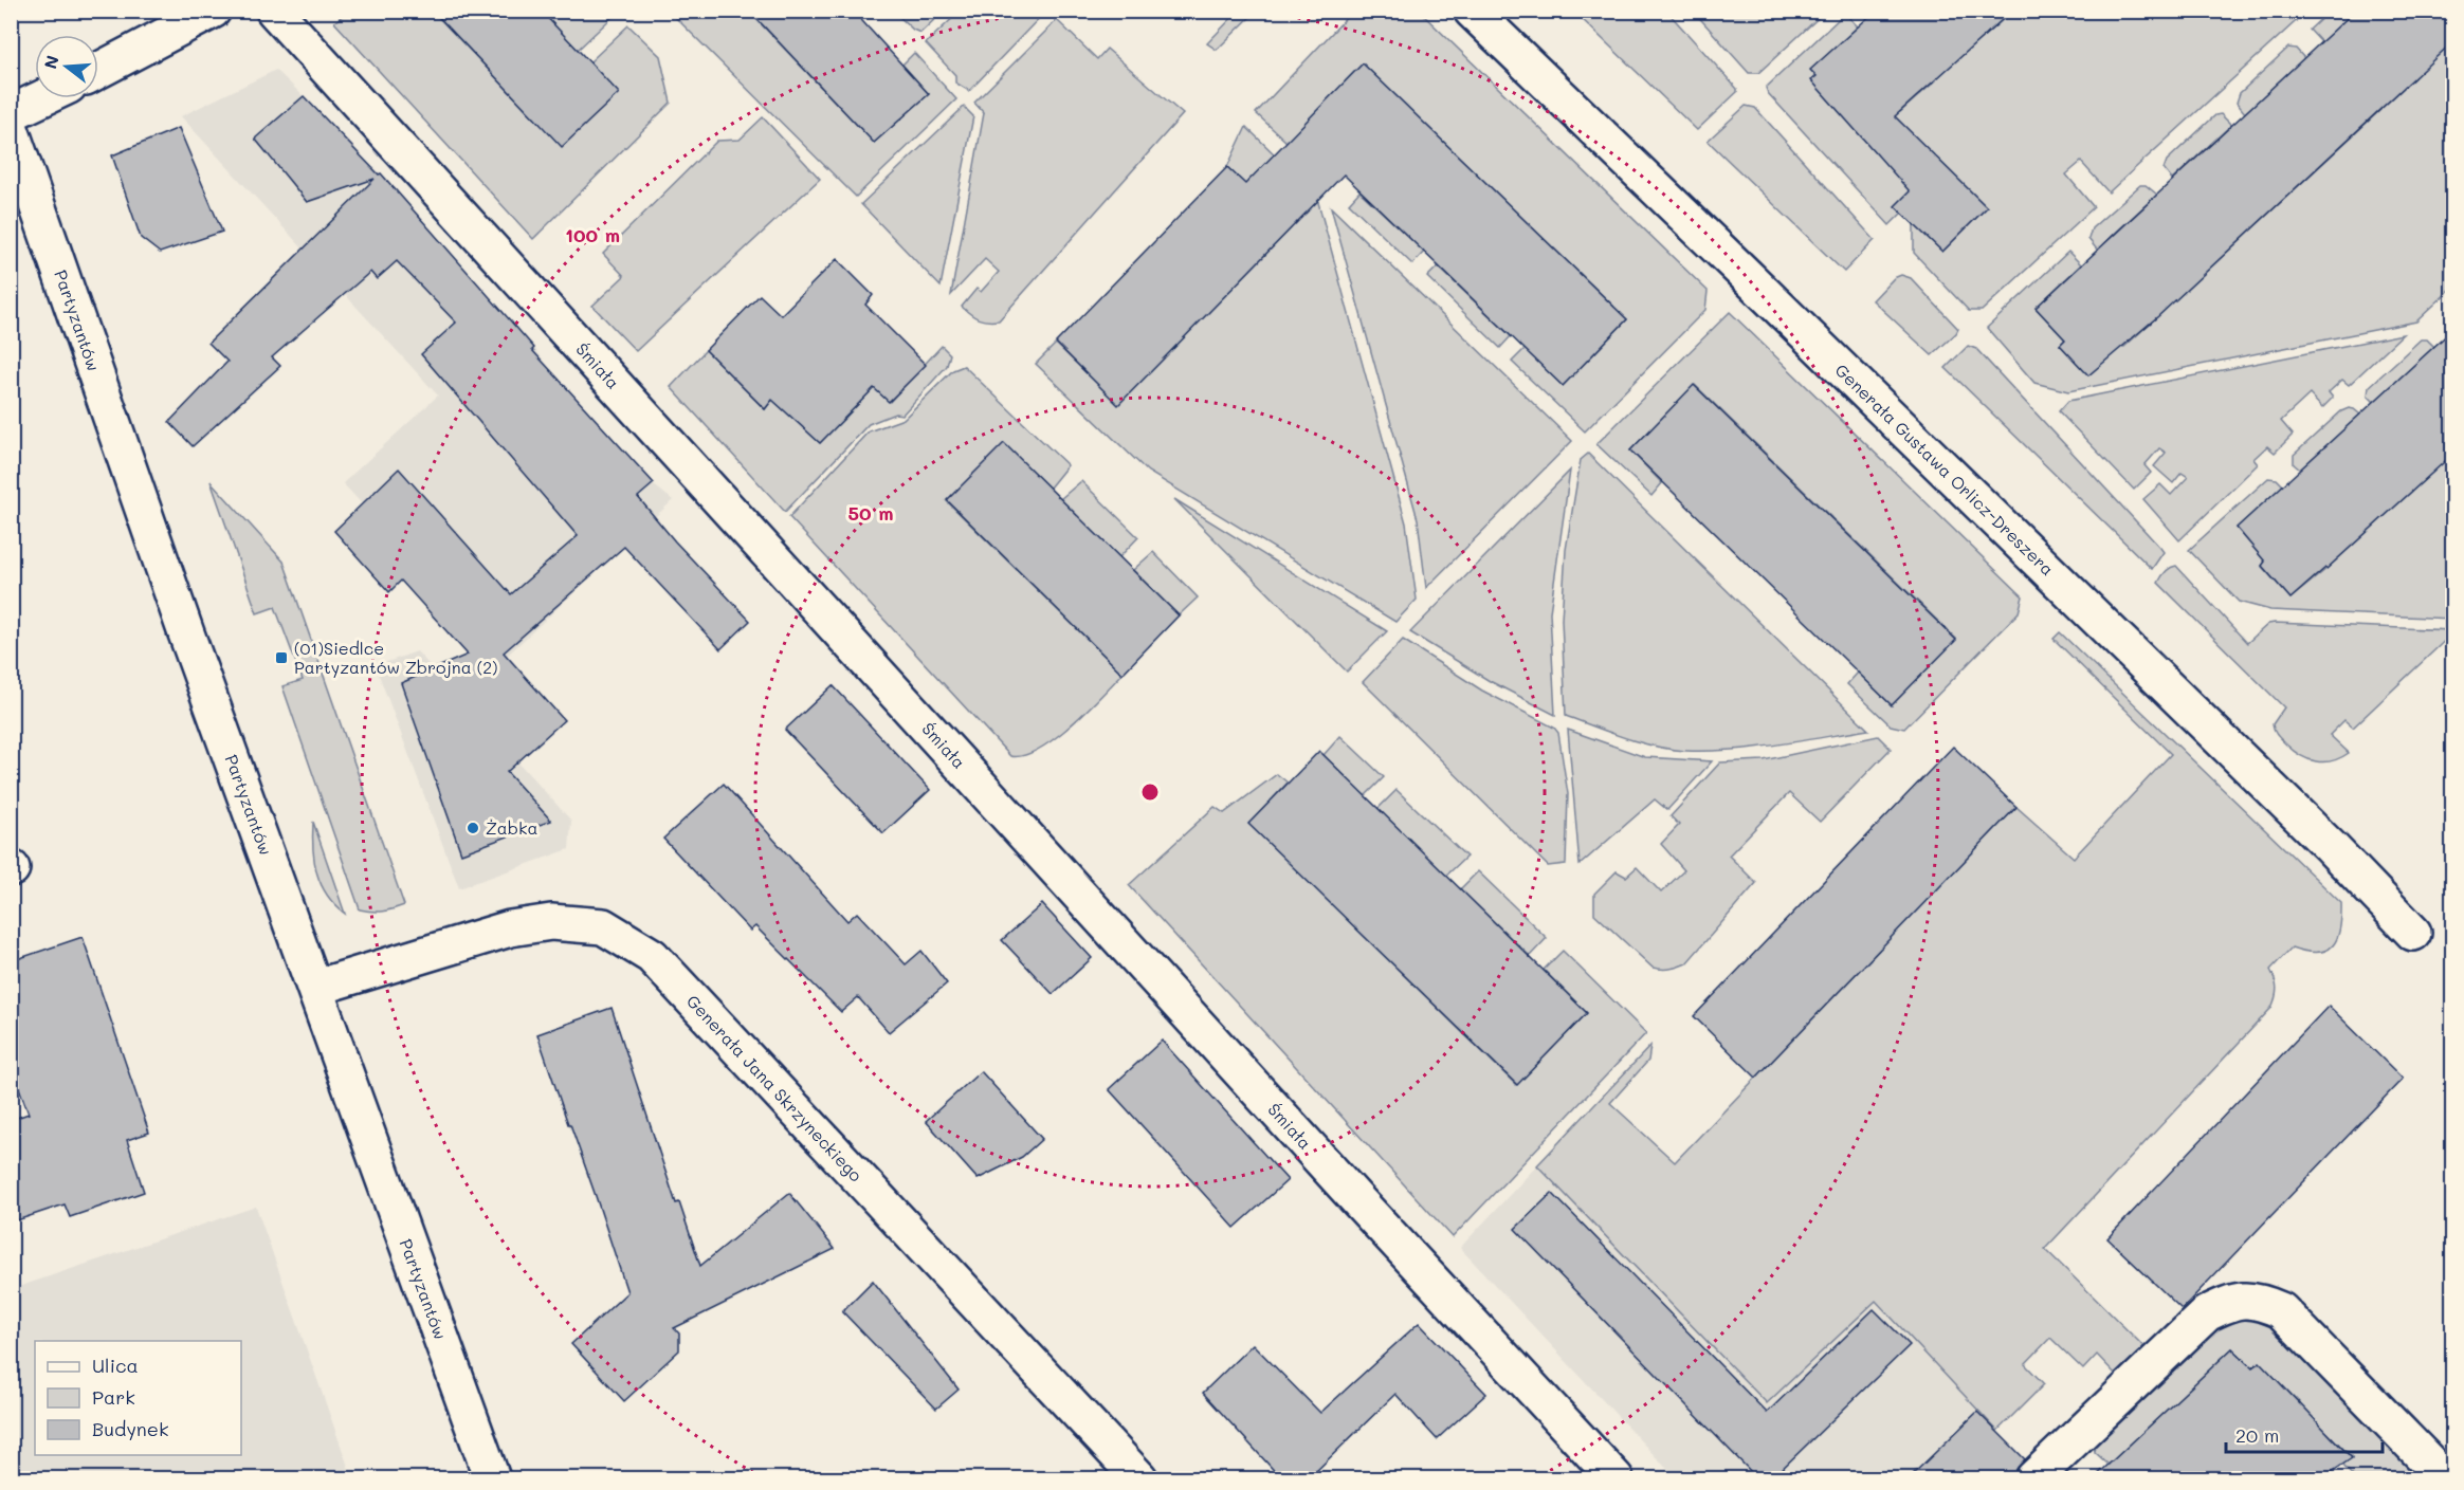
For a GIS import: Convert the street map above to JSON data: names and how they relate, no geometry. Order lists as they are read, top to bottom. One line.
{"streets":{"street":["Partyzantów","Śmiała","Generała Gustawa Orlicz-Dreszera","Generała Jana Skrzyneckiego"]},"crossings":[["Partyzantów","Generała Jana Skrzyneckiego"]],"places":{"transit":["(01)Siedlce Partyzantów Zbrojna (2)"],"other":["Żabka"]},"legend":["Ulica","Park","Budynek"],"scale_bar":"20 m","north":"left","rings":["100 m","50 m"]}
